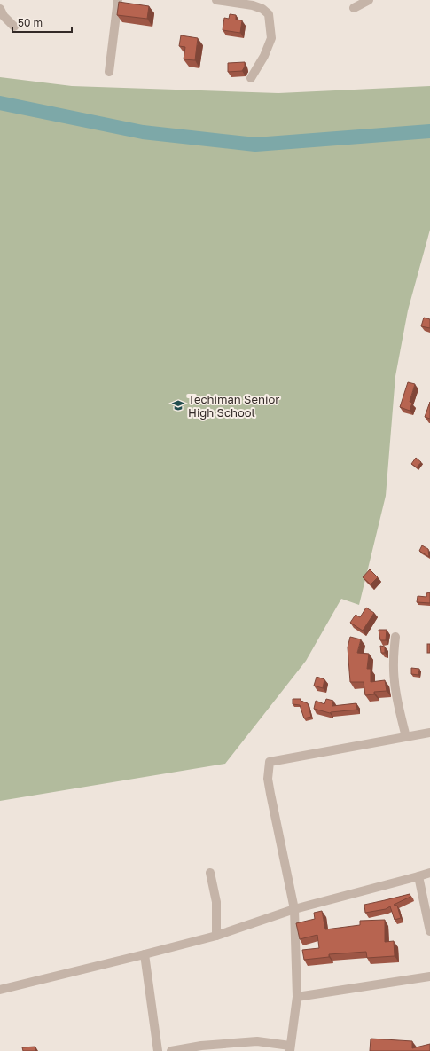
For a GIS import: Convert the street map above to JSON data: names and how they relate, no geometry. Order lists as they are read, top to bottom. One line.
{"places":{"school or university":["Techiman Senior High School"]},"scale_bar":"50 m"}
